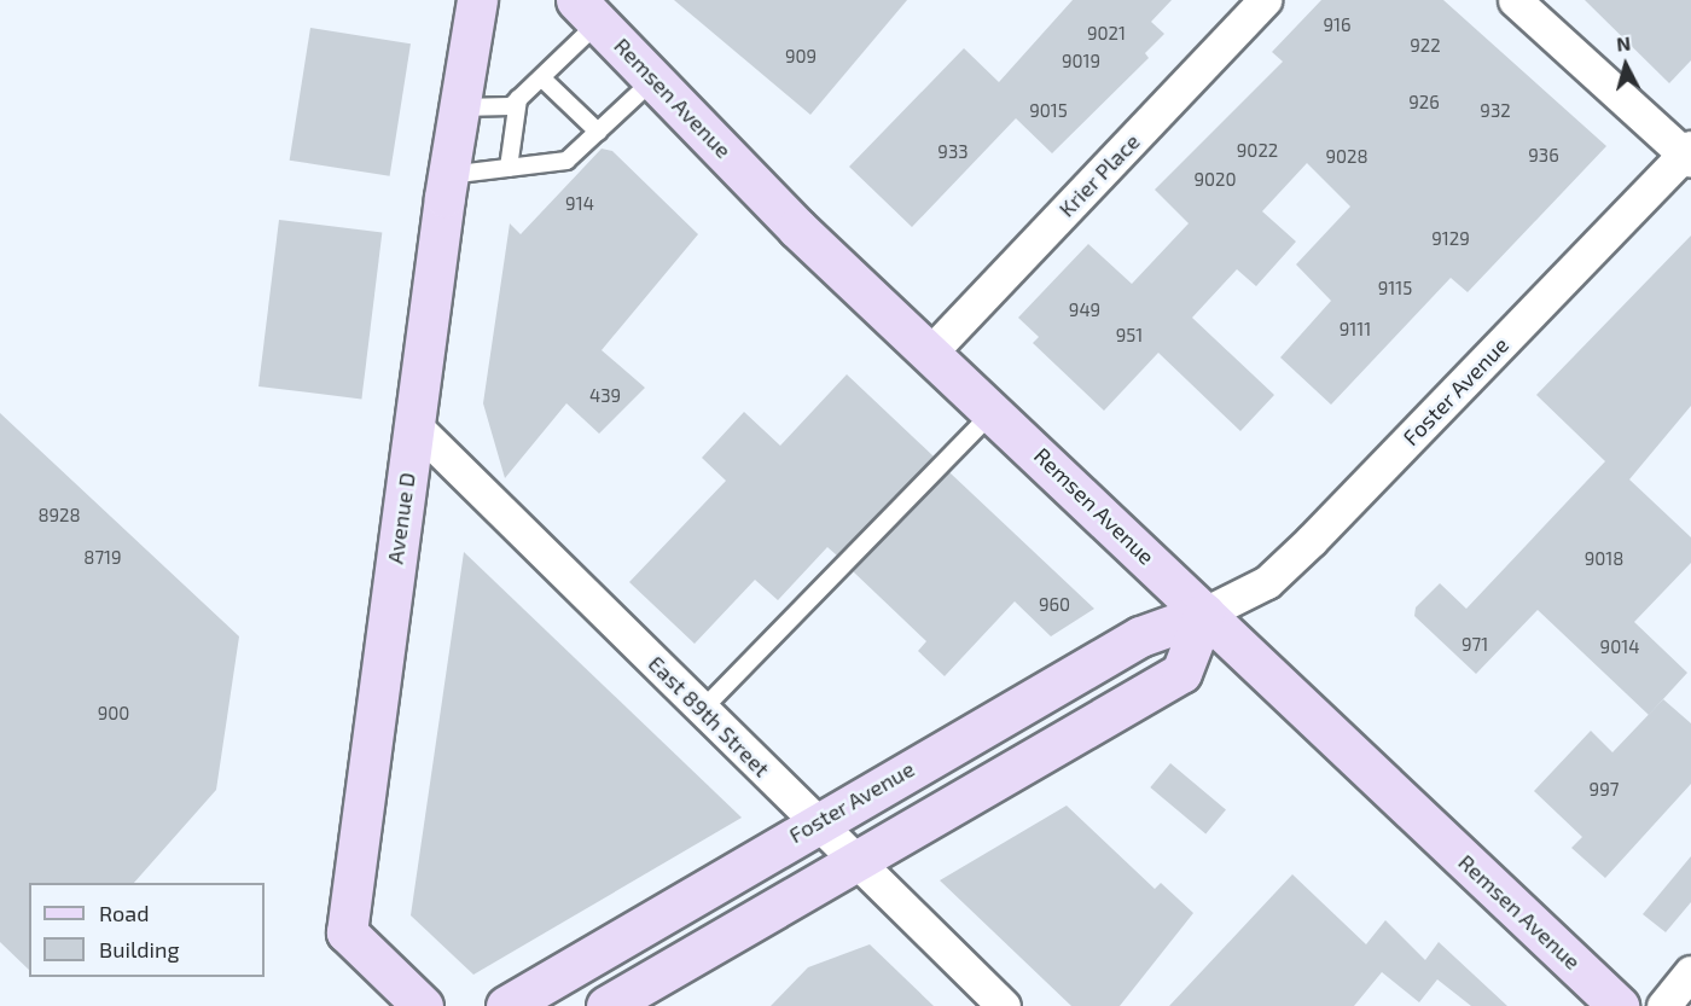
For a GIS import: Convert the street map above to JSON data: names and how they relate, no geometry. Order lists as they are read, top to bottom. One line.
{"streets":{"main road":["Remsen Avenue","Foster Avenue","Avenue D"],"street":["Krier Place","East 89th Street"]},"crossings":[["Remsen Avenue","Krier Place"],["Remsen Avenue","Foster Avenue"],["Foster Avenue","East 89th Street"],["Avenue D","East 89th Street"]],"house_numbers":["916","9021","922","909","9019","926","9015","932","9022","933","936","9028","9020","914","9129","9115","949","9111","951","439","8928","8719","9018","960","971","9014","900","997"],"legend":["Road","Building"],"north":"top"}
